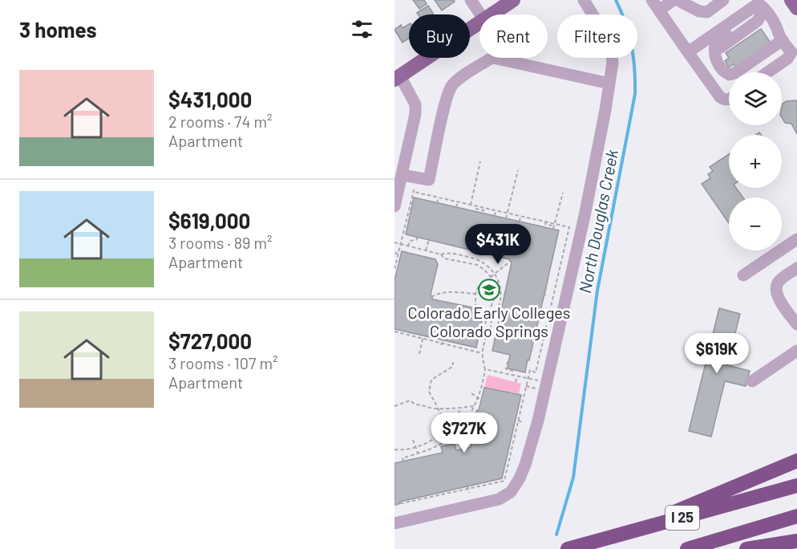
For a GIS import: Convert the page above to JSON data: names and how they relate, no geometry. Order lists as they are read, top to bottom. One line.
{"streets":{"highway":["I 25"]},"water":["North Douglas Creek"],"places":{"school or university":["Colorado Early Colleges Colorado Springs"]},"page":{"heading":"3 homes","chip":["Buy","Rent","Filters"],"list":[{"name":"$431,000","note":"2 rooms · 74 m² · Apartment"},{"name":"$619,000","note":"3 rooms · 89 m² · Apartment"},{"name":"$727,000","note":"3 rooms · 107 m² · Apartment"}],"map_buttons":["+","−"],"price":["$431K","$619K","$727K"]}}
